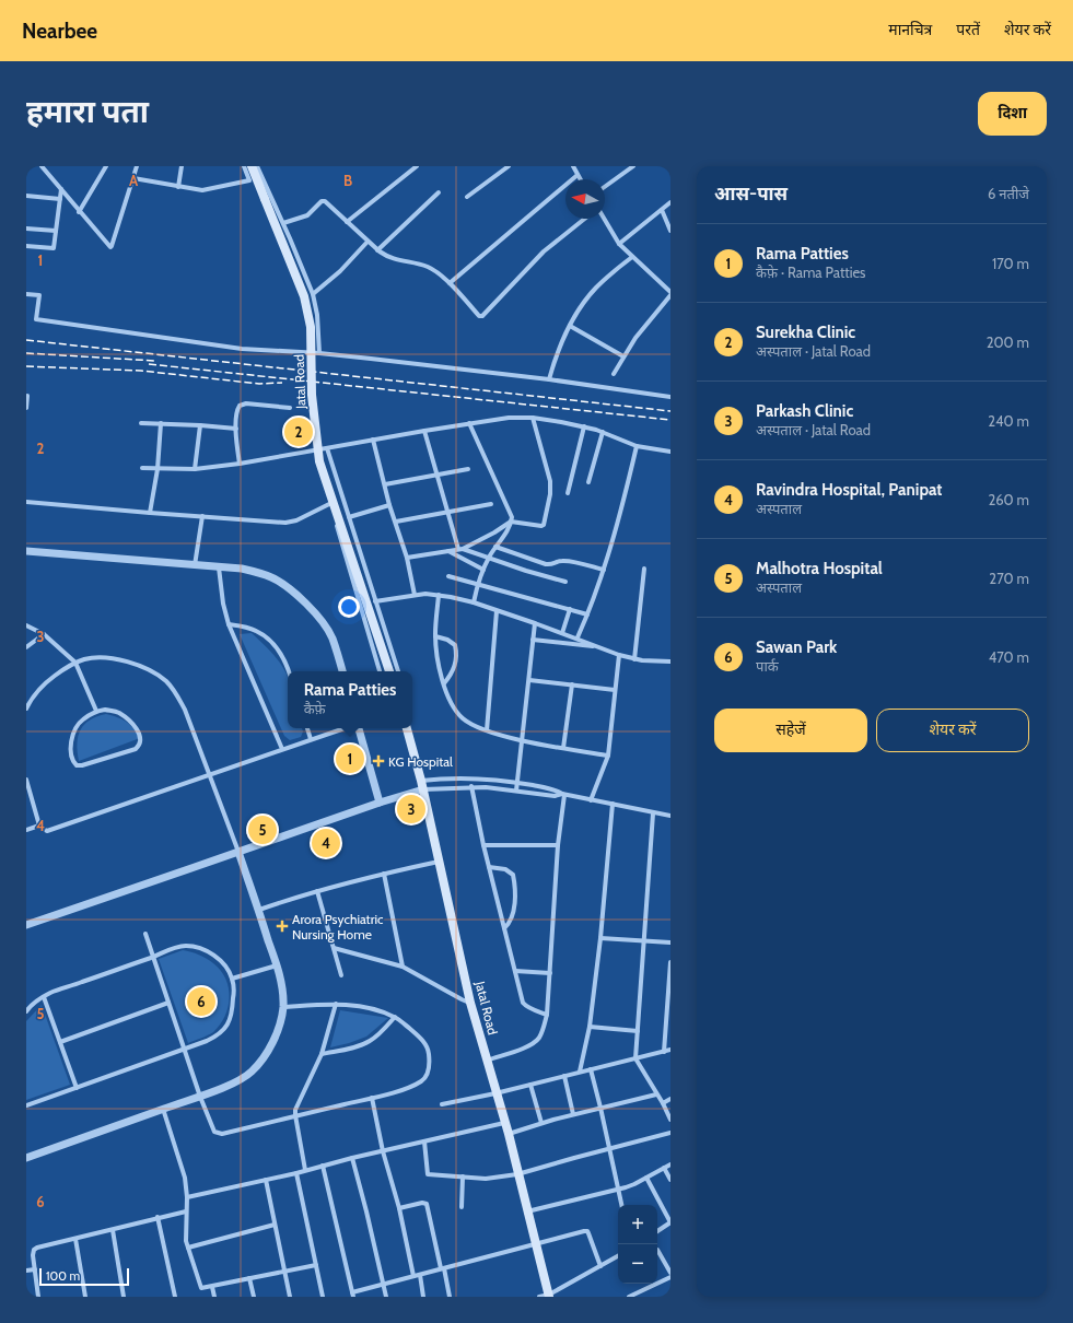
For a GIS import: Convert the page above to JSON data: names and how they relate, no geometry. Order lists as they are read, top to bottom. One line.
{"streets":{"main road":["Jatal Road"]},"places":{"health":["KG Hospital","Arora Psychiatric Nursing Home"]},"scale_bar":"100 m","north":"left","page":{"header":"Nearbee","nav":["मानचित्र","परतें","शेयर करें"],"buttons":["दिशा",["सहेजें","शेयर करें"]],"title":"हमारा पता","heading":["आस-पास","6 नतीजे"],"list":[{"mark":"1","name":"Rama Patties","note":"कैफ़े · Rama Patties","value":"170 m"},{"mark":"2","name":"Surekha Clinic","note":"अस्पताल · Jatal Road","value":"200 m"},{"mark":"3","name":"Parkash Clinic","note":"अस्पताल · Jatal Road","value":"240 m"},{"mark":"4","name":"Ravindra Hospital, Panipat","note":"अस्पताल","value":"260 m"},{"mark":"5","name":"Malhotra Hospital","note":"अस्पताल","value":"270 m"},{"mark":"6","name":"Sawan Park","note":"पार्क","value":"470 m"}],"pins":["2","1","3","5","4","6"],"popup":["Rama Patties","कैफ़े"],"map_buttons":["+","−"],"scale":"100 m"},"grid":{"columns":["A","B"],"rows":["1","2","3","4","5","6"]}}
